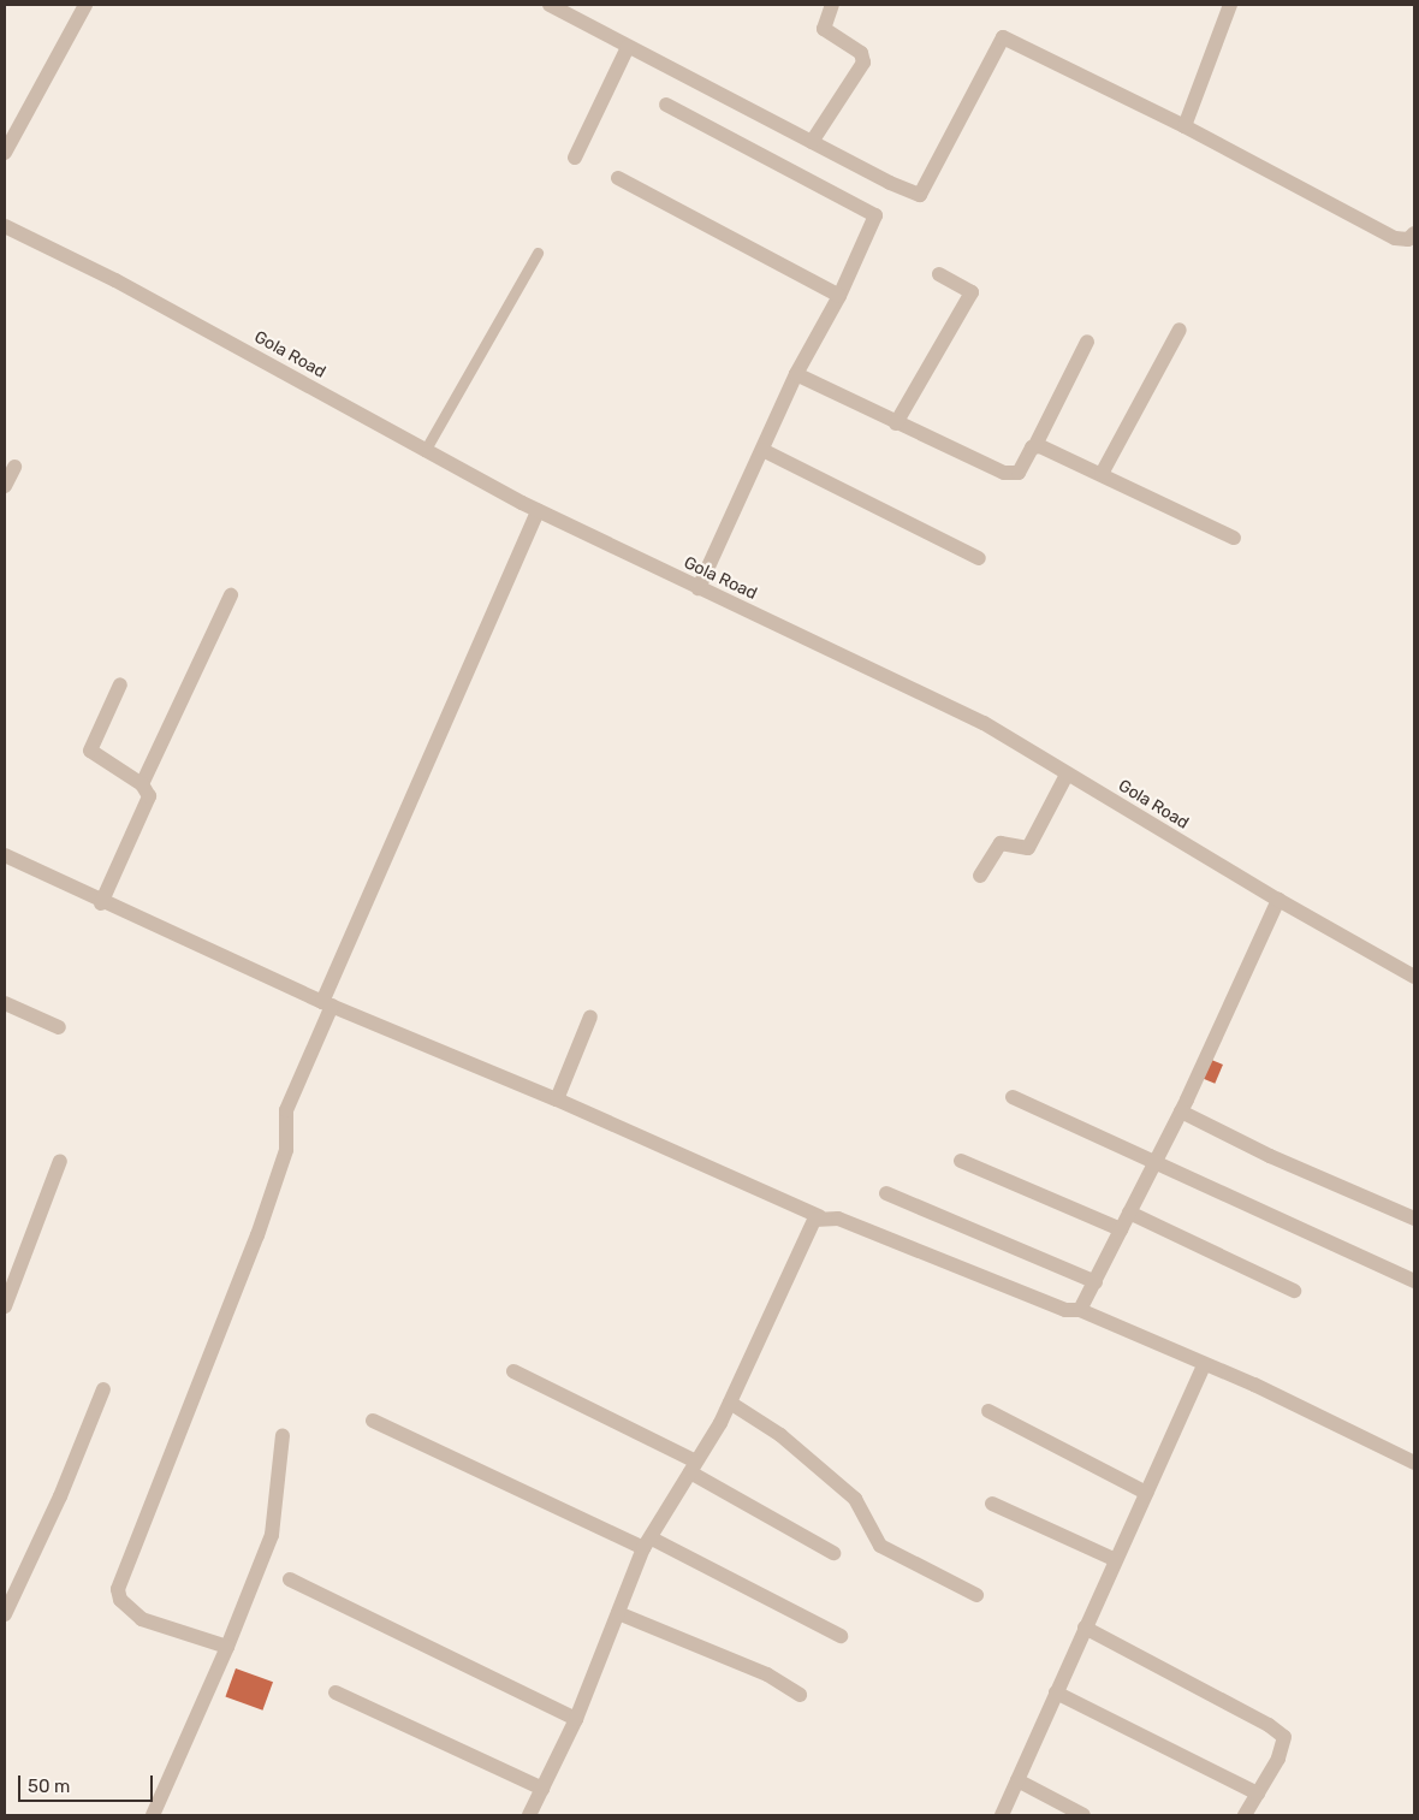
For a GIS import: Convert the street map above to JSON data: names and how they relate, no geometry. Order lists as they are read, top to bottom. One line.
{"streets":{"street":["Gola Road"]},"scale_bar":"50 m"}
